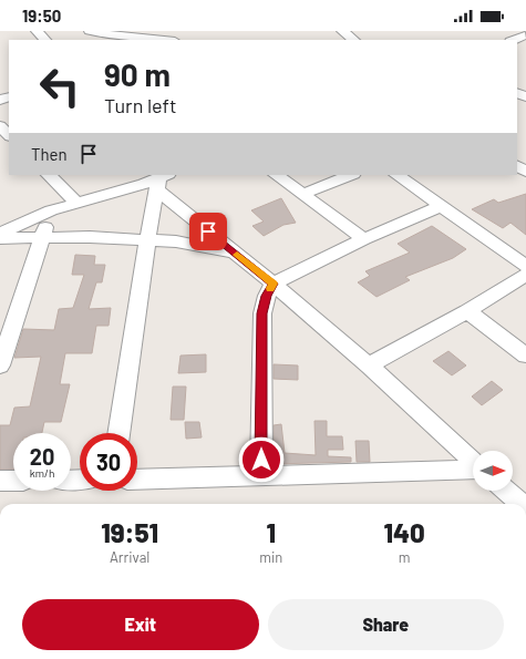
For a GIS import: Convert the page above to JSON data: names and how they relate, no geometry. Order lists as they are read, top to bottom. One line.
{"north":"right","page":{"status":"19:50","turn":["90 m","Turn left"],"then":"Then","speed":"20 km/h","limit":"30","eta":["19:51","Arrival","1","min","140","m"],"buttons":["Exit","Share"]}}
